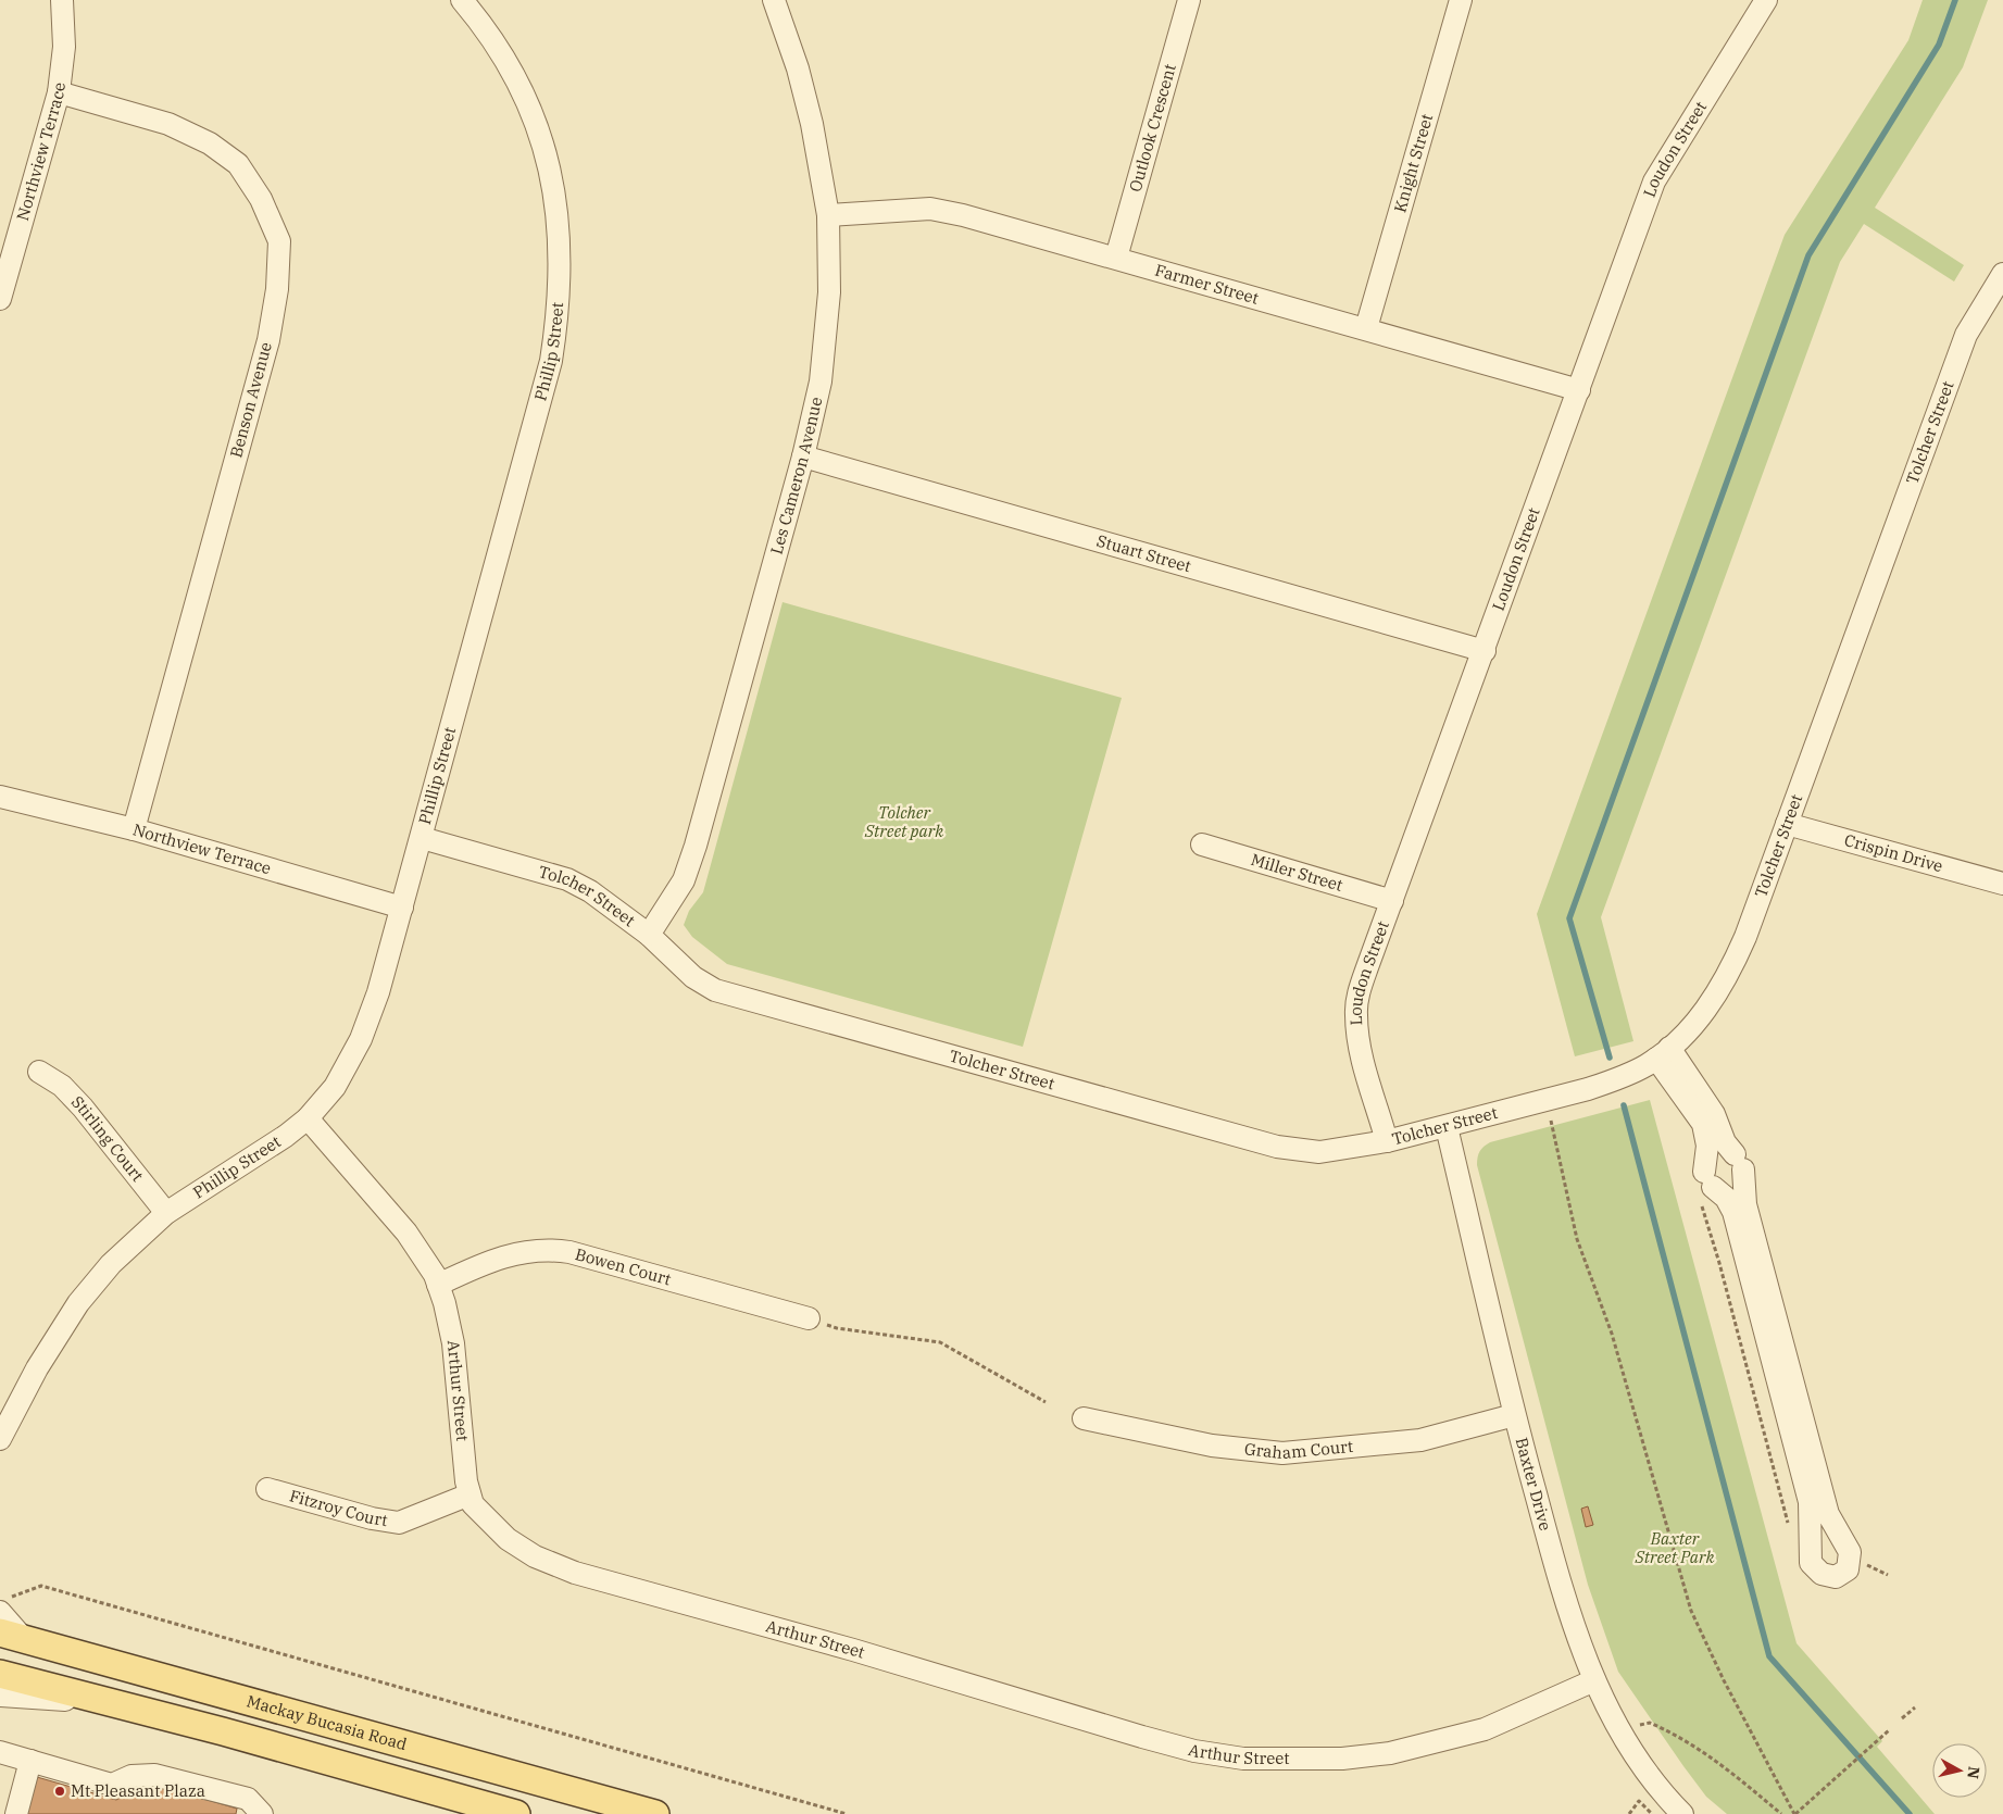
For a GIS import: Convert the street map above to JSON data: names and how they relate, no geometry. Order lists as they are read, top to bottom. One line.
{"streets":{"main road":["Mackay Bucasia Road"],"street":["Outlook Crescent","Loudon Street","Northview Terrace","Knight Street","Farmer Street","Phillip Street","Benson Avenue","Tolcher Street","Les Cameron Avenue","Stuart Street","Crispin Drive","Miller Street","Stirling Court","Bowen Court","Arthur Street","Graham Court","Baxter Drive","Fitzroy Court"]},"crossings":[["Outlook Crescent","Farmer Street"],["Loudon Street","Farmer Street"],["Loudon Street","Tolcher Street"],["Loudon Street","Stuart Street"],["Loudon Street","Miller Street"],["Northview Terrace","Phillip Street"],["Northview Terrace","Benson Avenue"],["Knight Street","Farmer Street"],["Farmer Street","Les Cameron Avenue"],["Phillip Street","Tolcher Street"],["Phillip Street","Stirling Court"],["Phillip Street","Arthur Street"],["Tolcher Street","Les Cameron Avenue"],["Tolcher Street","Crispin Drive"],["Tolcher Street","Baxter Drive"],["Les Cameron Avenue","Stuart Street"],["Bowen Court","Arthur Street"],["Arthur Street","Baxter Drive"],["Arthur Street","Fitzroy Court"],["Graham Court","Baxter Drive"]],"parks":["Tolcher Street park","Baxter Street Park"],"places":["Mt Pleasant Plaza"],"north":"right"}
